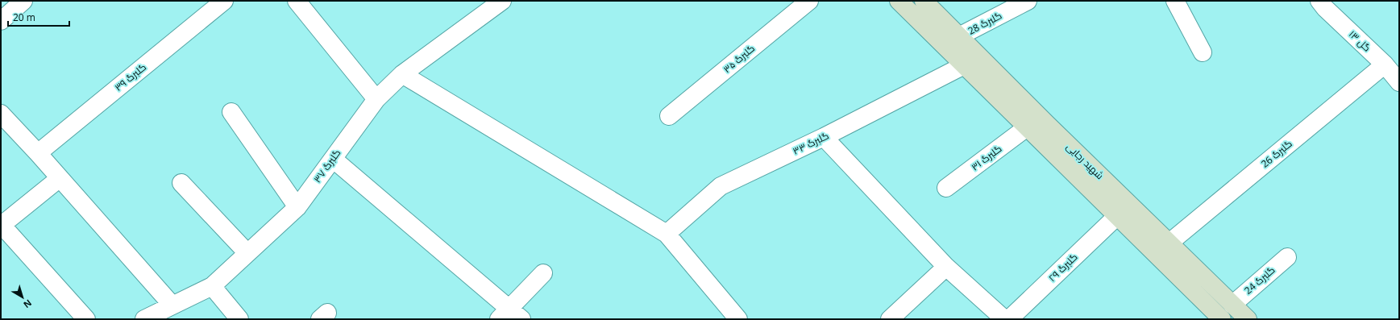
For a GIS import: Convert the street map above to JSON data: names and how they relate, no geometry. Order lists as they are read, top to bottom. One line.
{"streets":{"main road":["شهید رجایی"],"street":["گلبرگ 28","گل ۱۳","گلبرگ ۳۵","گلبرگ ۳۹","گلبرگ ۳۳","گلبرگ 26","گلبرگ ۳۱","گلبرگ ۳۷","گلبرگ ۲۹","گلبرگ 24"]},"crossings":[["گلبرگ 28","شهید رجایی"],["گل ۱۳","گلبرگ 26"],["گلبرگ ۳۳","شهید رجایی"],["گلبرگ 26","شهید رجایی"],["گلبرگ ۳۱","شهید رجایی"],["شهید رجایی","گلبرگ ۲۹"],["شهید رجایی","گلبرگ 24"]],"scale_bar":"20 m","north":"bottom right"}
